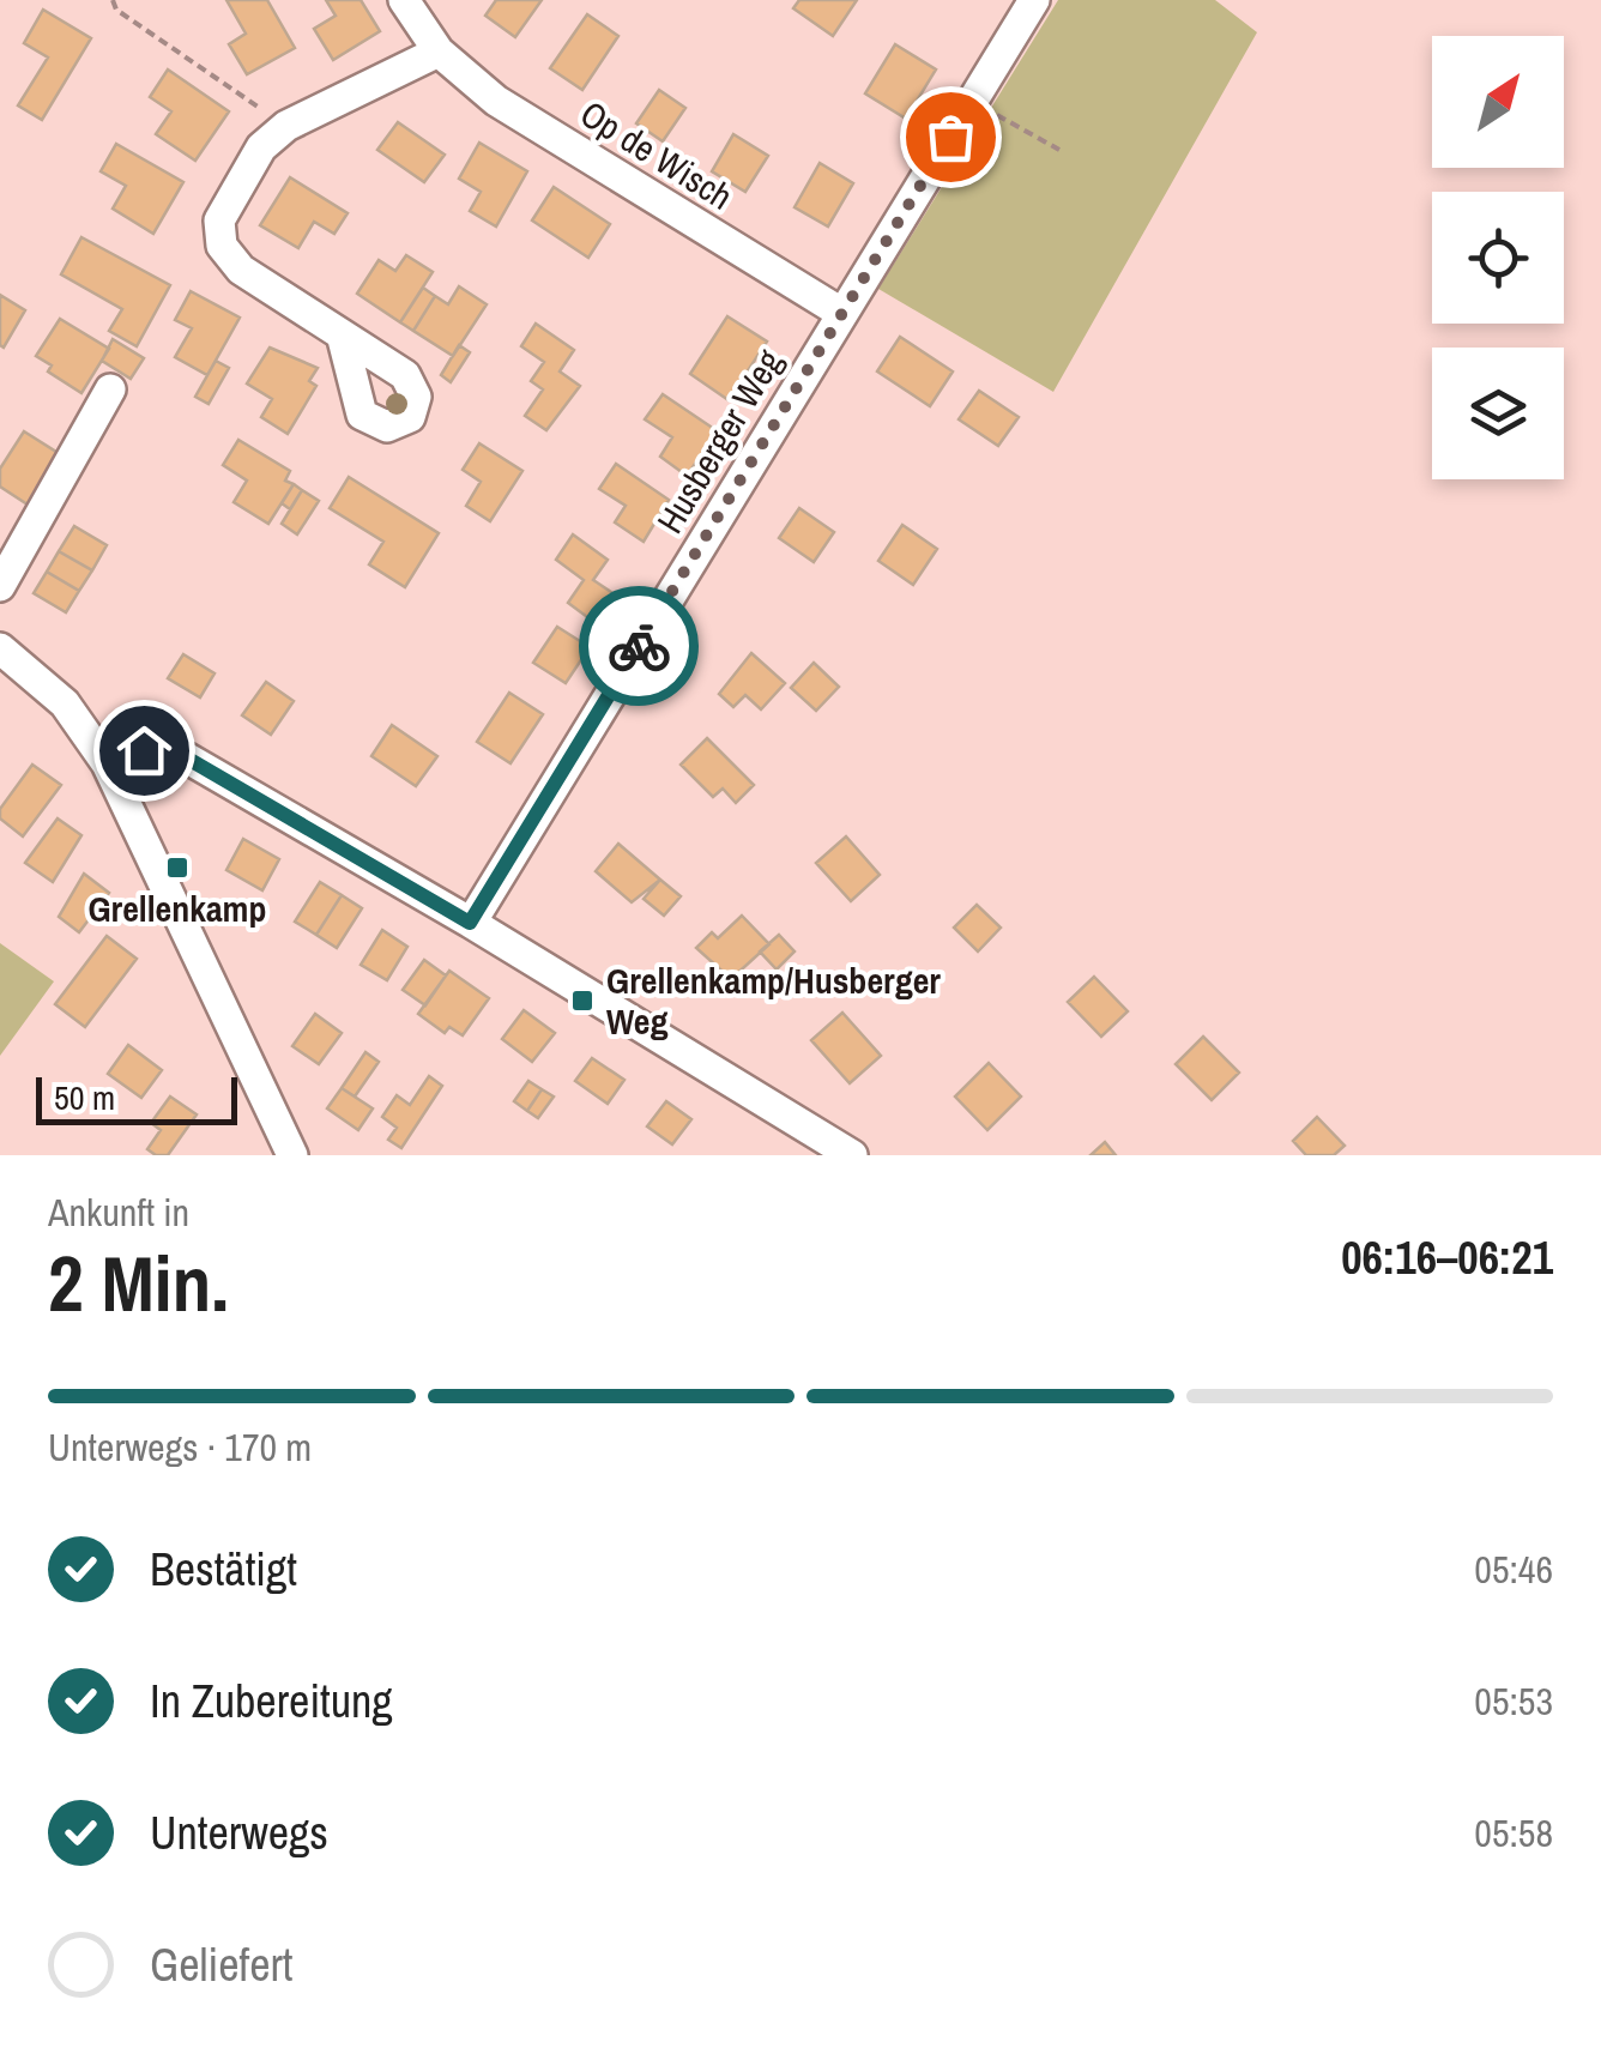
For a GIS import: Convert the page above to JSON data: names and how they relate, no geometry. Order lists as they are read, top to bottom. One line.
{"streets":{"street":["Op de Wisch","Husberger Weg"]},"crossings":[["Op de Wisch","Husberger Weg"]],"places":{"transit":["Grellenkamp","Grellenkamp/Husberger Weg"]},"scale_bar":"50 m","north":"top right","page":{"scale":"50 m","heading":["2 Min.","Ankunft in","06:16–06:21"],"bar":"Unterwegs · 170 m","list":[["Bestätigt","05:46"],["In Zubereitung","05:53"],["Unterwegs","05:58"],"Geliefert"]}}
